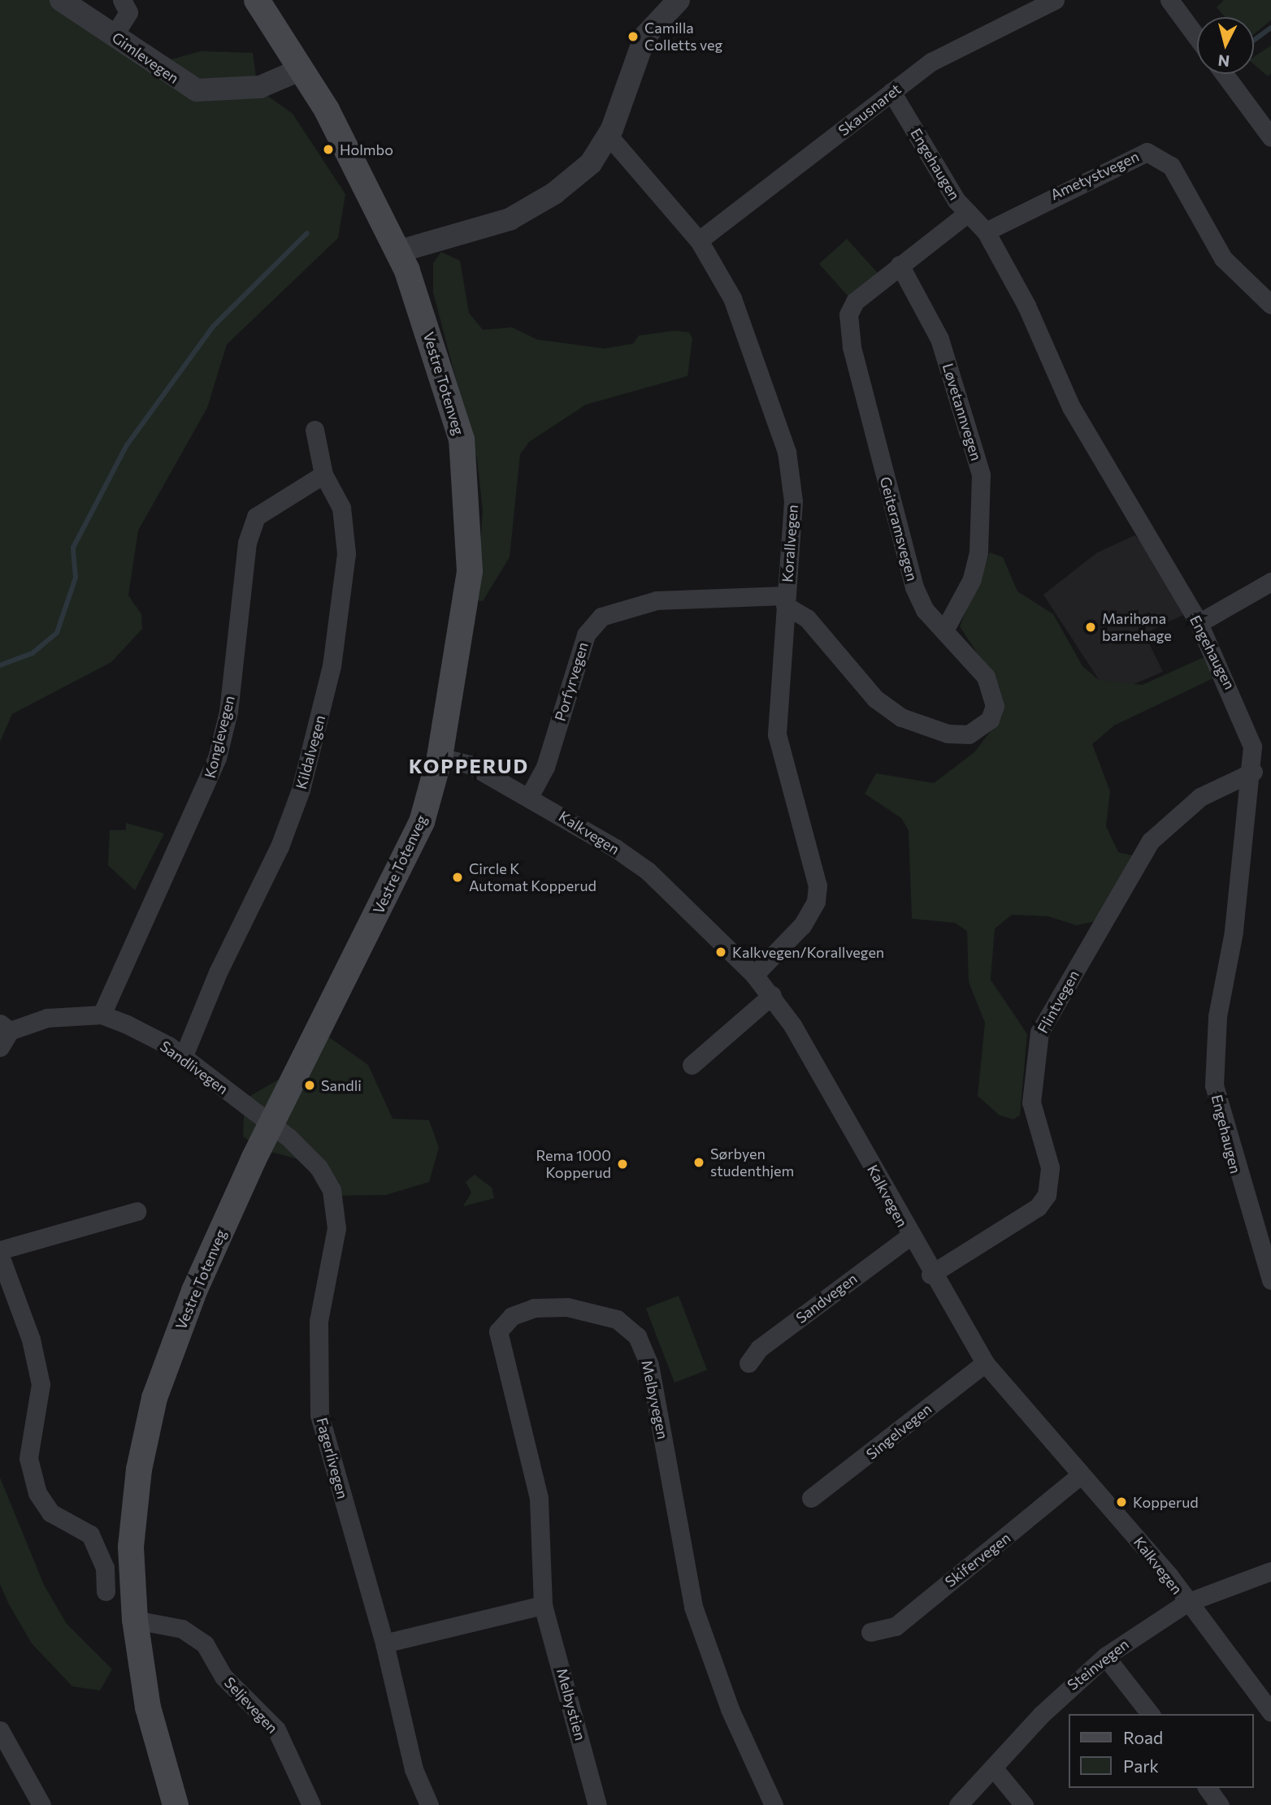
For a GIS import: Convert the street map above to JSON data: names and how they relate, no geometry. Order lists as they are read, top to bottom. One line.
{"streets":{"main road":["Vestre Totenveg"],"street":["Gimlevegen","Skausnaret","Engehaugen","Ametystvegen","Løvetannvegen","Geiteramsvegen","Korallvegen","Porfyrvegen","Konglevegen","Kildalvegen","Kalkvegen","Flintvegen","Sandlivegen","Sandvegen","Melbyvegen","Singelvegen","Fagerlivegen","Skifervegen","Steinvegen","Melbystien","Seljevegen"]},"crossings":[["Gimlevegen","Vestre Totenveg"],["Skausnaret","Engehaugen"],["Skausnaret","Korallvegen"],["Engehaugen","Ametystvegen"],["Engehaugen","Geiteramsvegen"],["Engehaugen","Flintvegen"],["Vestre Totenveg","Kalkvegen"],["Vestre Totenveg","Sandlivegen"],["Vestre Totenveg","Fagerlivegen"],["Vestre Totenveg","Seljevegen"],["Løvetannvegen","Geiteramsvegen"],["Geiteramsvegen","Korallvegen"],["Geiteramsvegen","Porfyrvegen"],["Korallvegen","Porfyrvegen"],["Korallvegen","Kalkvegen"],["Porfyrvegen","Kalkvegen"],["Konglevegen","Kildalvegen"],["Konglevegen","Sandlivegen"],["Kildalvegen","Sandlivegen"],["Kalkvegen","Flintvegen"],["Kalkvegen","Sandvegen"],["Kalkvegen","Singelvegen"],["Kalkvegen","Skifervegen"],["Kalkvegen","Steinvegen"],["Sandlivegen","Fagerlivegen"],["Melbyvegen","Melbystien"]],"districts":["KOPPERUD"],"places":["Camilla Colletts veg","Holmbo","Marihøna barnehage","Circle K Automat Kopperud","Kalkvegen/Korallvegen","Sandli","Sørbyen studenthjem","Rema 1000 Kopperud","Kopperud"],"legend":["Road","Park"],"north":"bottom"}
